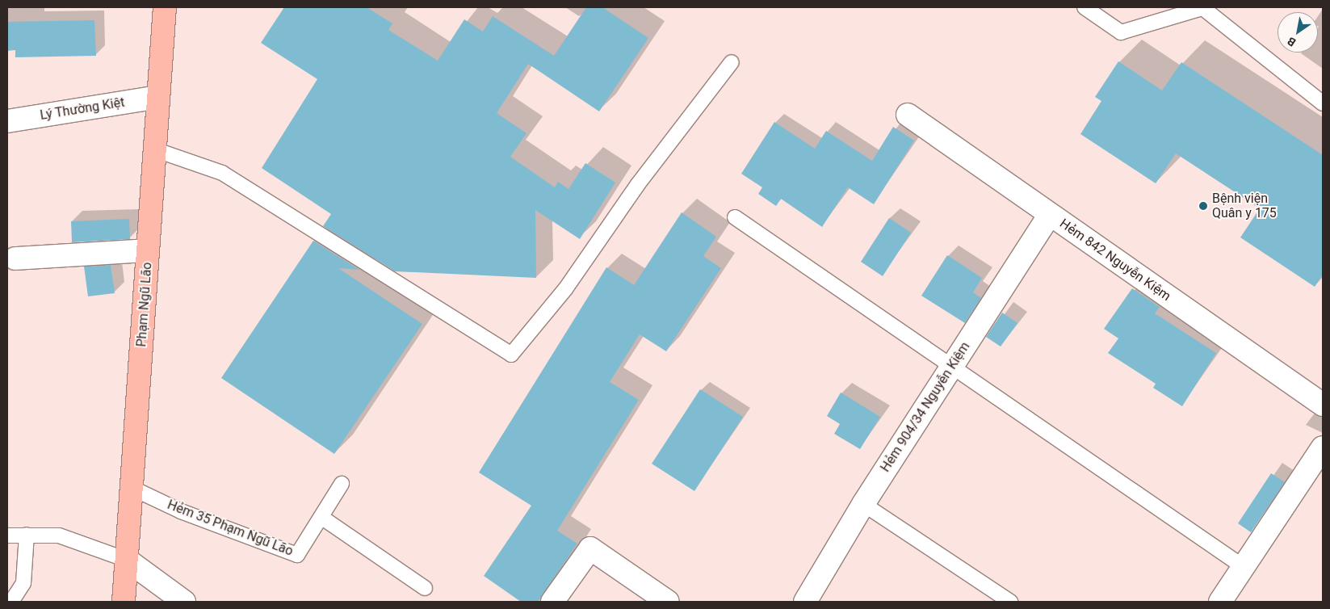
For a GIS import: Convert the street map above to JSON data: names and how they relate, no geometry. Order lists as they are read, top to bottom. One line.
{"streets":{"main road":["Phạm Ngũ Lão"],"street":["Lý Thường Kiệt","Hẻm 842 Nguyễn Kiệm","Hẻm 904/34 Nguyễn Kiệm"],"lane":["Hẻm 35 Phạm Ngũ Lão"]},"crossings":[["Lý Thường Kiệt","Phạm Ngũ Lão"],["Hẻm 842 Nguyễn Kiệm","Hẻm 904/34 Nguyễn Kiệm"],["Phạm Ngũ Lão","Hẻm 35 Phạm Ngũ Lão"]],"places":["Bệnh viện Quân y 175"],"north":"bottom left"}
